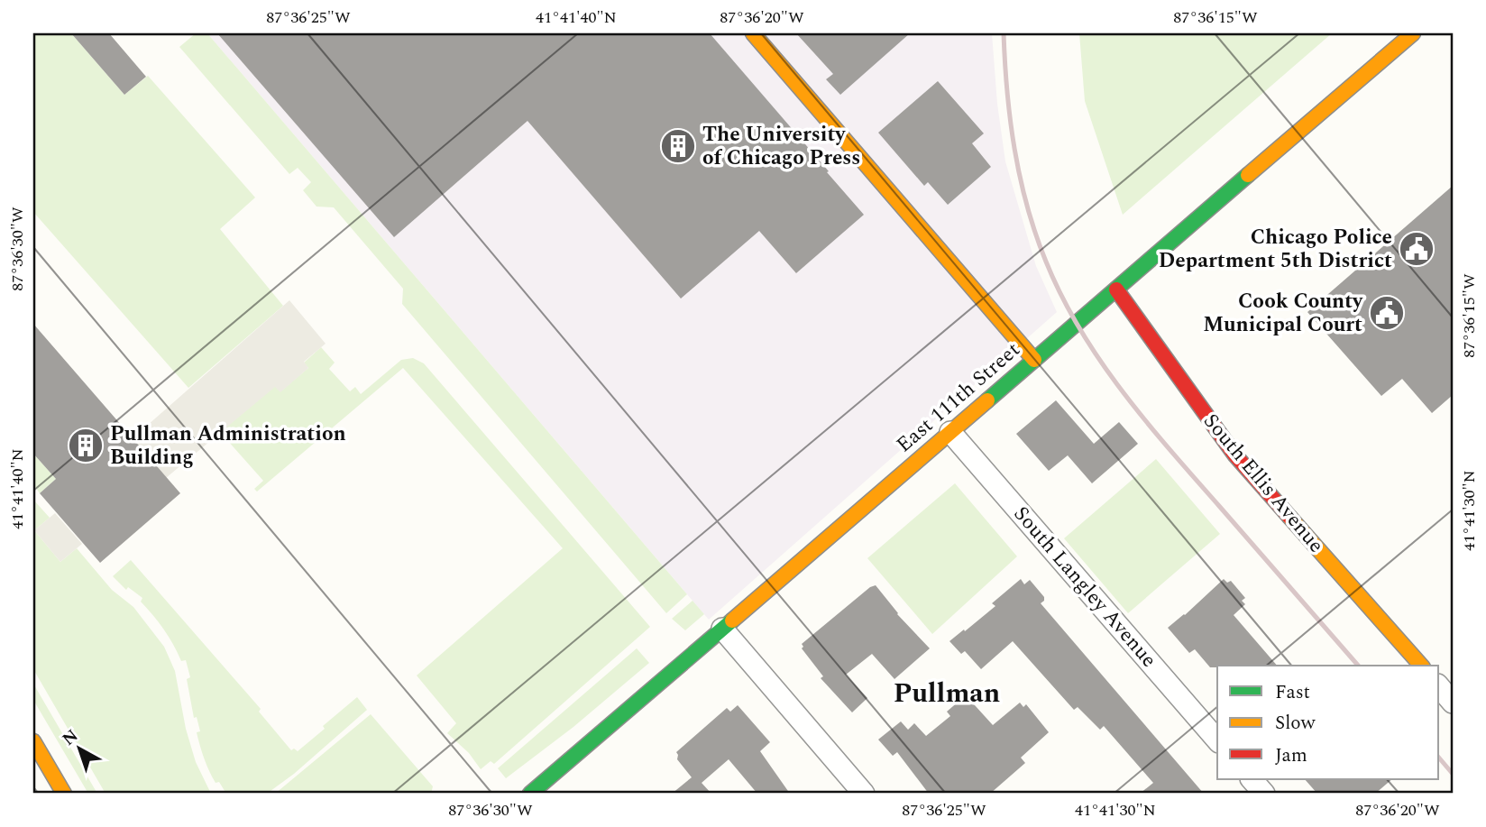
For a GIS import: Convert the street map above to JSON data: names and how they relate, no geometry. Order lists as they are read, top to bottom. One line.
{"streets":{"main road":["East 111th Street","South Ellis Avenue"],"street":["South Langley Avenue"]},"crossings":[["East 111th Street","South Ellis Avenue"],["East 111th Street","South Langley Avenue"]],"districts":["Pullman"],"places":{"building":["The University of Chicago Press","Pullman Administration Building"],"public building":["Chicago Police Department 5th District","Cook County Municipal Court"]},"legend":["Fast","Slow","Jam"],"north":"top left","coordinates":["87°36'25\"W","41°41'40\"N","87°36'20\"W","87°36'15\"W","87°36'30\"W","41°41'30\"N"]}
